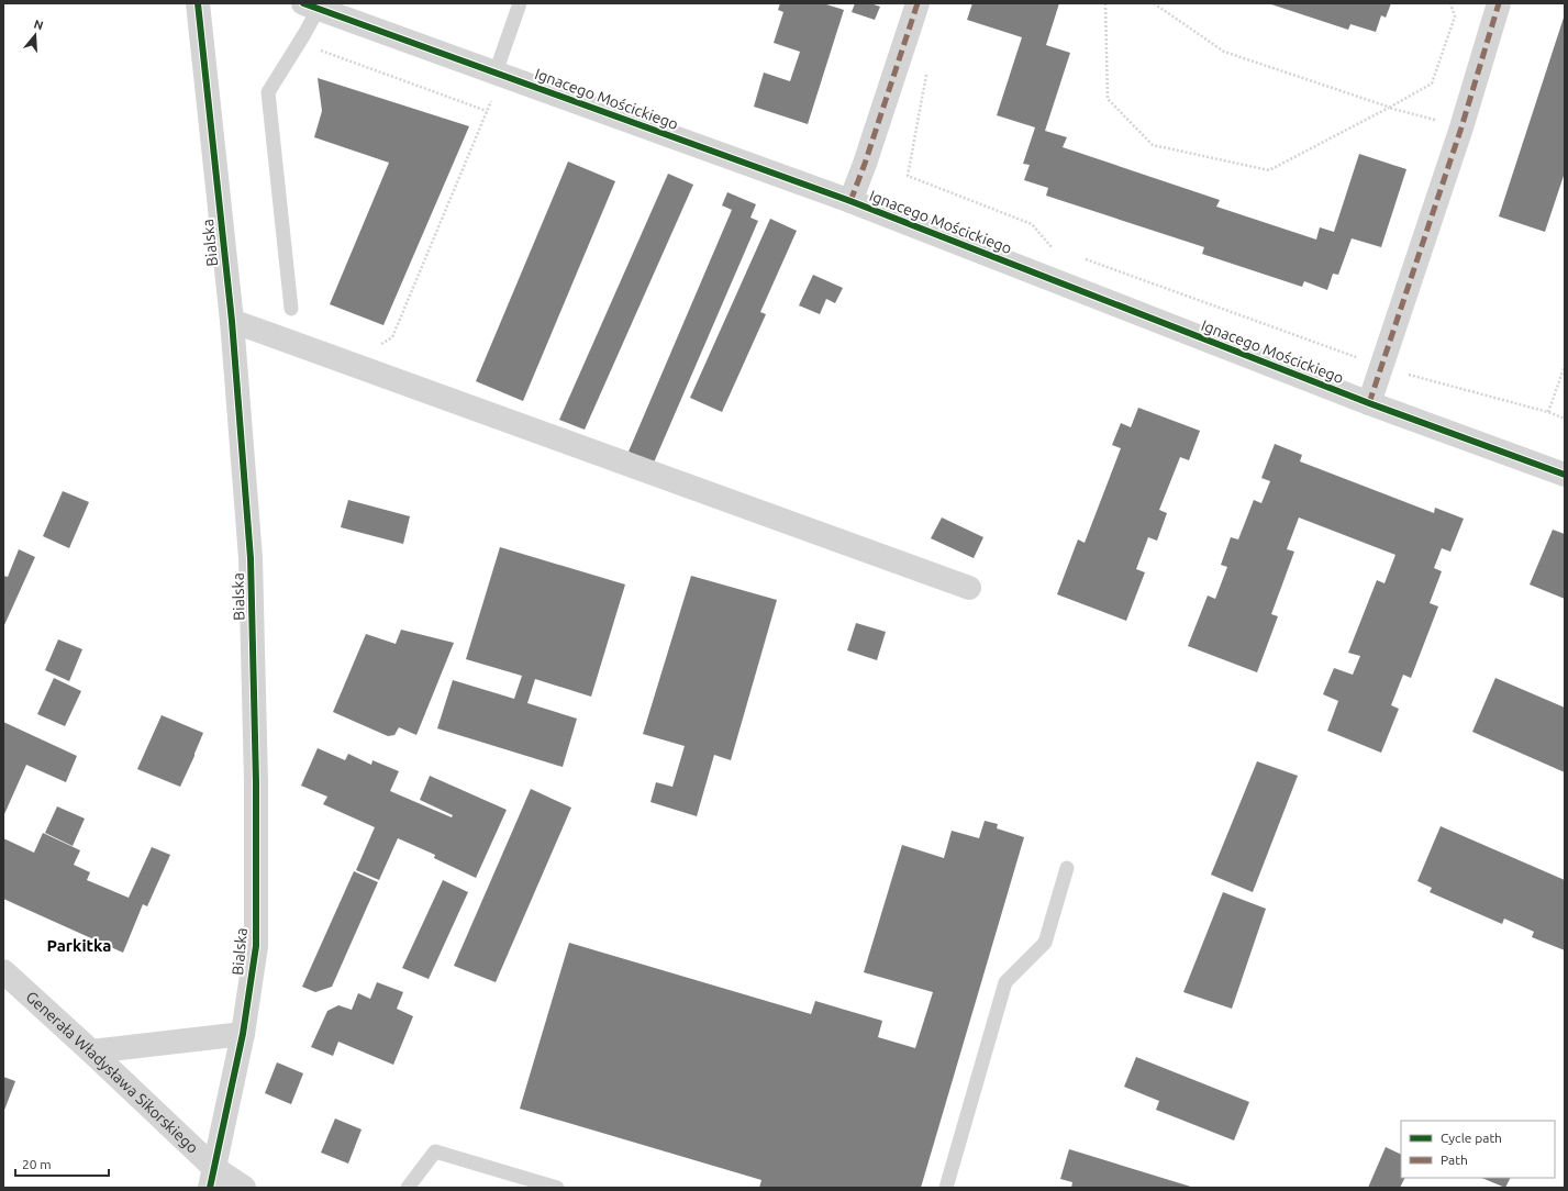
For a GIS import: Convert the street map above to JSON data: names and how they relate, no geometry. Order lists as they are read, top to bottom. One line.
{"streets":{"street":["Ignacego Mościckiego","Bialska","Generała Władysława Sikorskiego"]},"crossings":[["Bialska","Generała Władysława Sikorskiego"]],"districts":["Parkitka"],"legend":["Cycle path","Path"],"scale_bar":"20 m","north":"top"}
